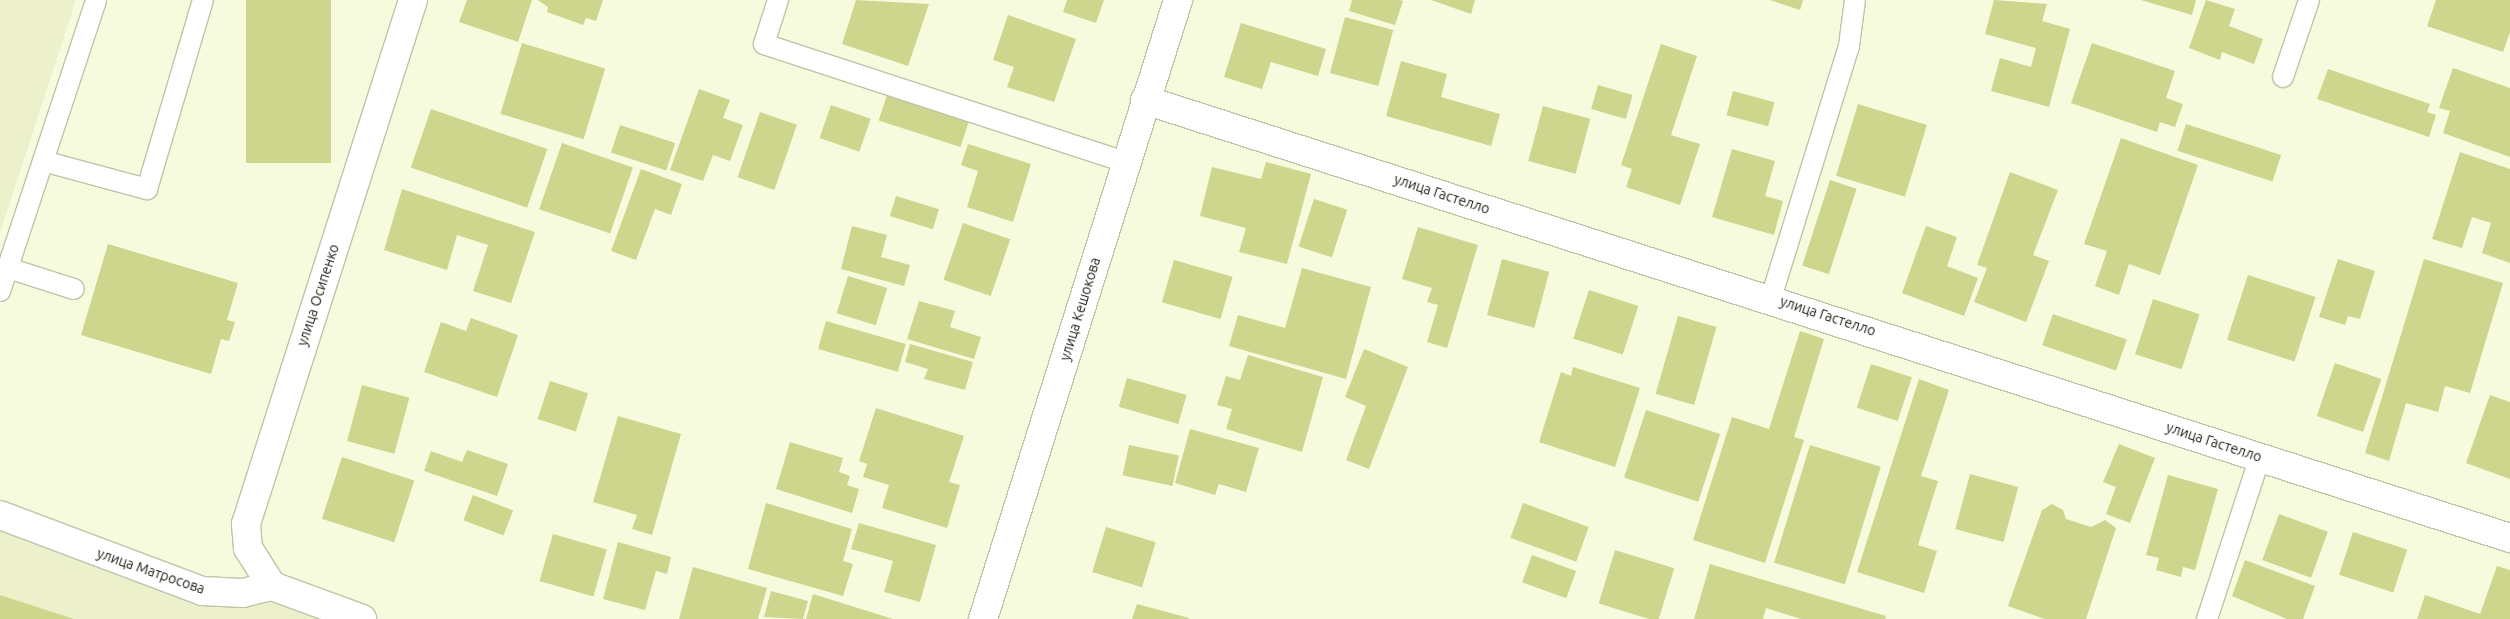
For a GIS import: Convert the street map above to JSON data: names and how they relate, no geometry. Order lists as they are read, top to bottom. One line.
{"streets":{"street":["улица Гастелло","улица Осипенко","улица Кешокова","улица Матросова"]},"crossings":[["улица Гастелло","улица Кешокова"],["улица Осипенко","улица Матросова"]]}
